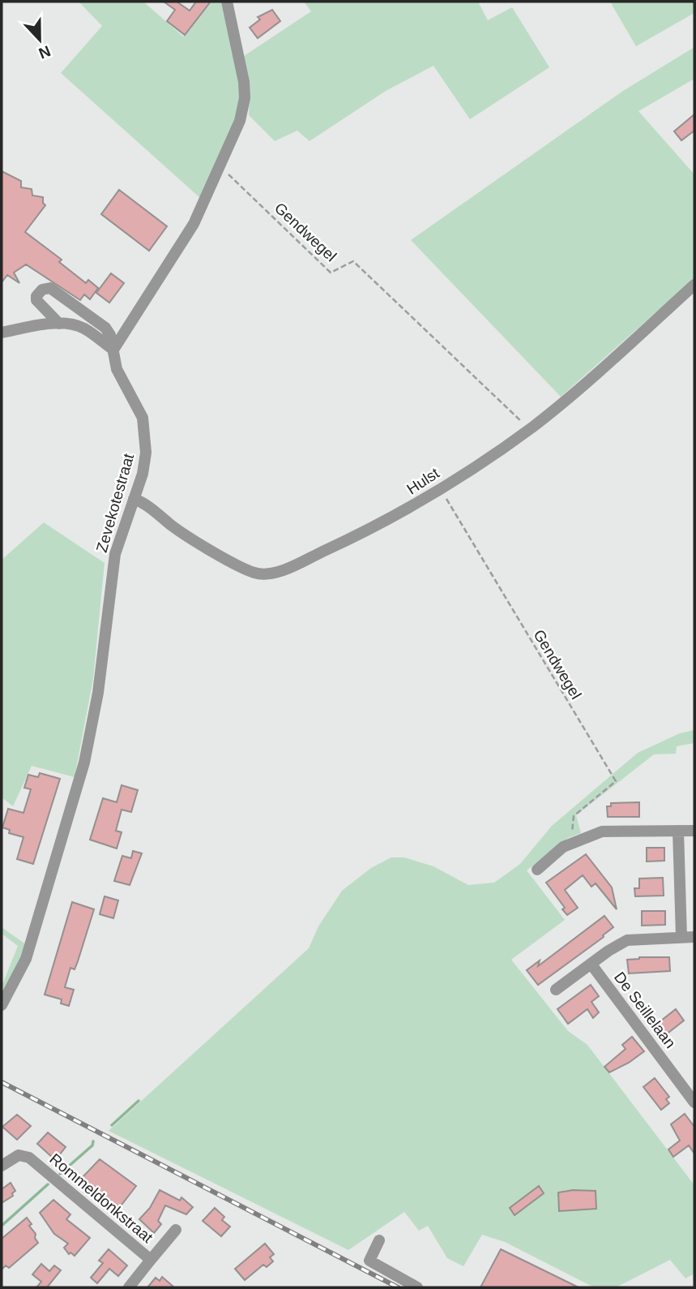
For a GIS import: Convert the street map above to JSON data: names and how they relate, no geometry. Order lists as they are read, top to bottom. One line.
{"streets":{"street":["Hulst","Zevekotestraat","De Seillelaan","Rommeldonkstraat"],"path":["Gendwegel"]},"crossings":[["Gendwegel","Hulst"],["Hulst","Zevekotestraat"]],"north":"bottom"}
